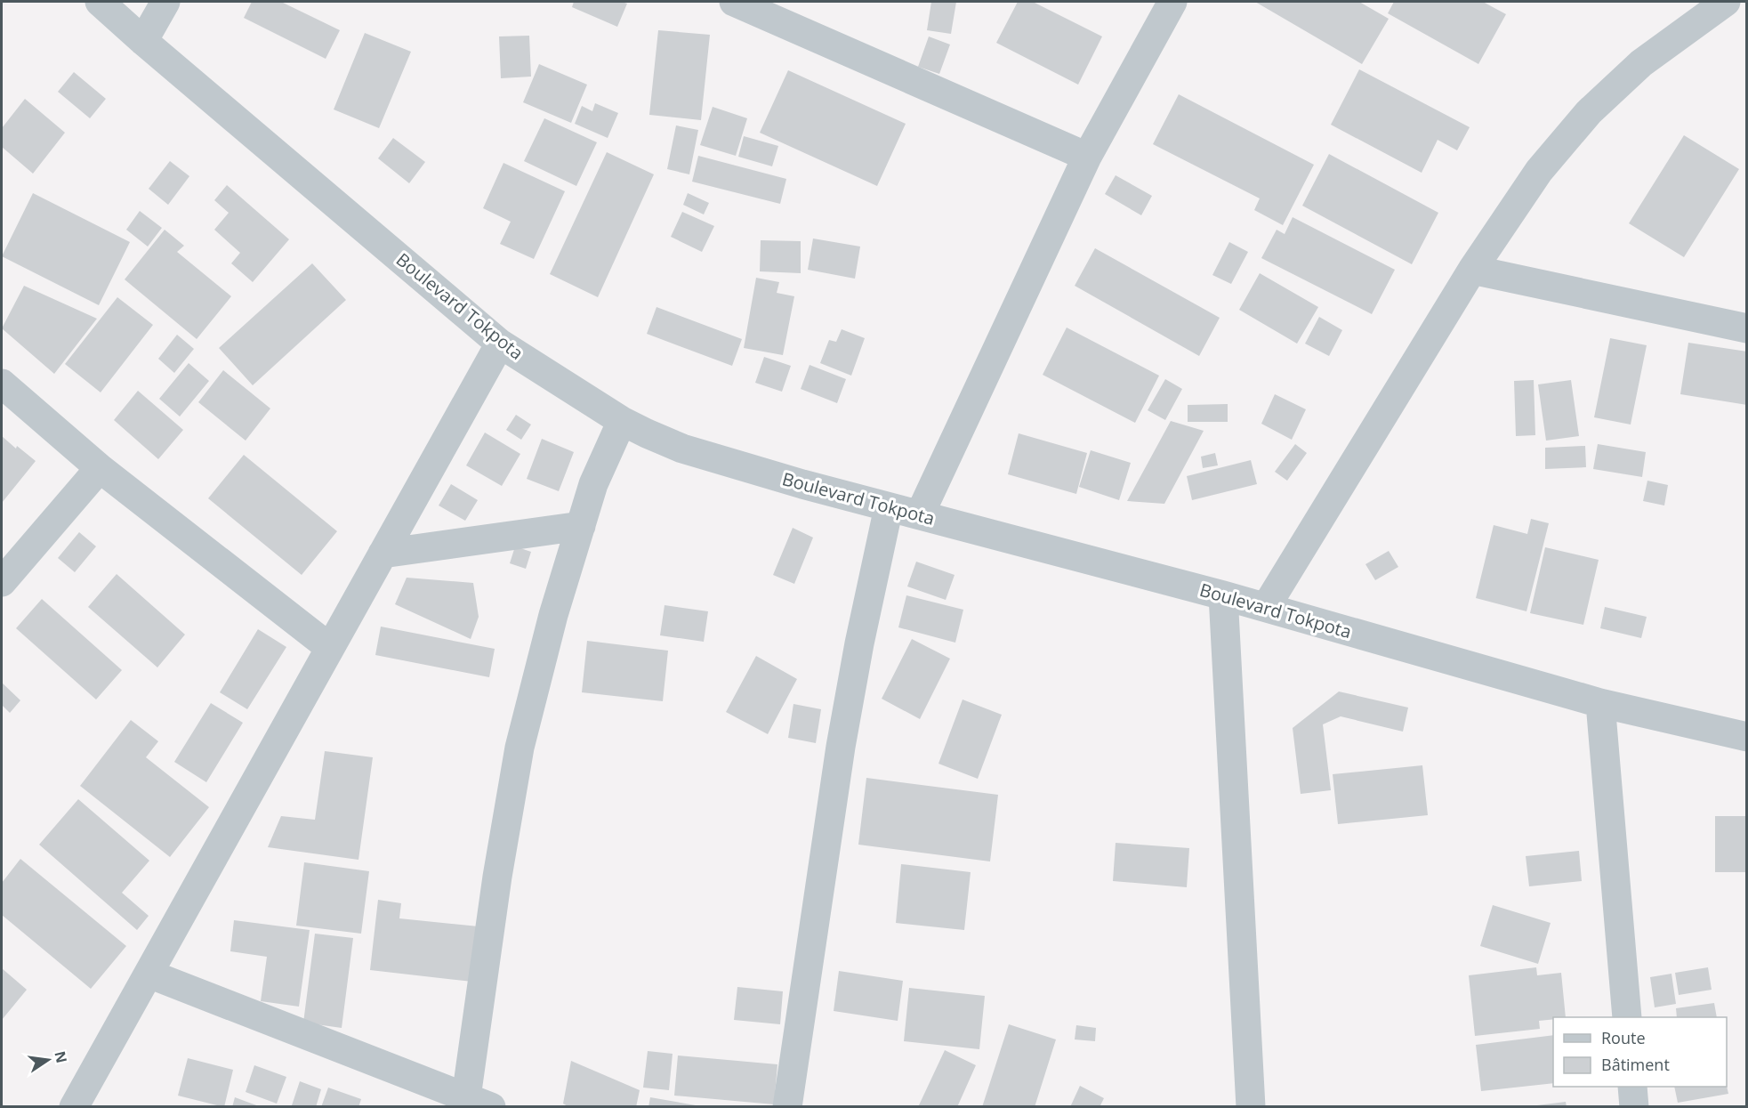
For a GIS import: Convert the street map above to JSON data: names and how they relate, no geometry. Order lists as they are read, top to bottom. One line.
{"streets":{"street":["Boulevard Tokpota"]},"legend":["Route","Bâtiment"],"north":"right"}
